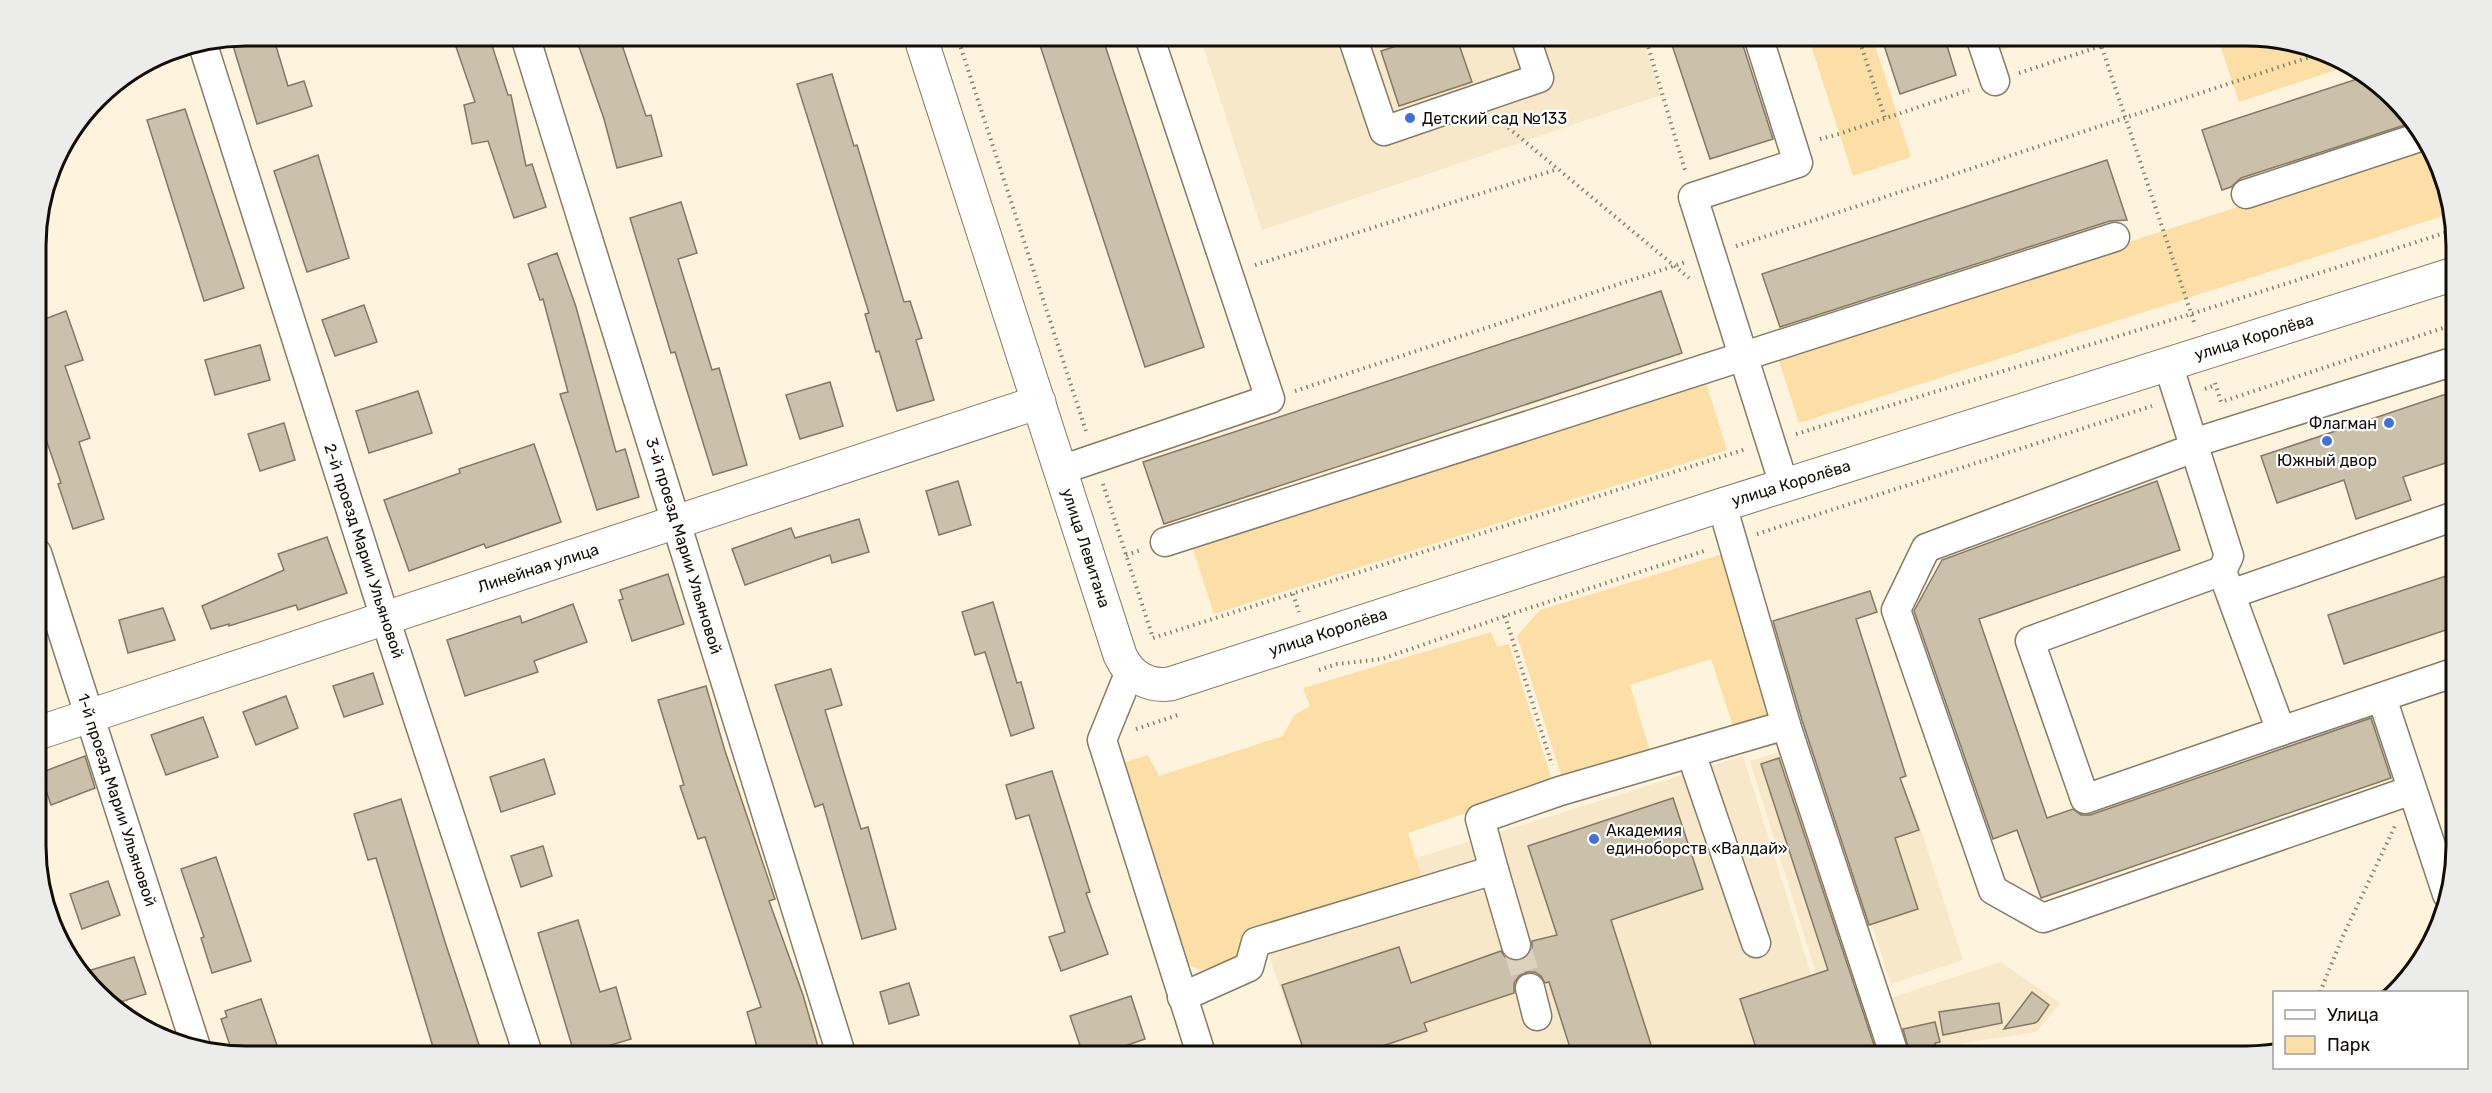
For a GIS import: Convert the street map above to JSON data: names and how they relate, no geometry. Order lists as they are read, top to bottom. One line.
{"streets":{"main road":["улица Королёва","улица Левитана","Линейная улица"],"street":["3-й проезд Марии Ульяновой","2-й проезд Марии Ульяновой","1-й проезд Марии Ульяновой"]},"crossings":[["улица Королёва","улица Левитана"],["3-й проезд Марии Ульяновой","Линейная улица"],["улица Левитана","Линейная улица"],["2-й проезд Марии Ульяновой","Линейная улица"],["Линейная улица","1-й проезд Марии Ульяновой"]],"places":["Детский сад №133","Флагман","Южный двор","Академия единоборств «Валдай»"],"legend":["Улица","Парк"]}
